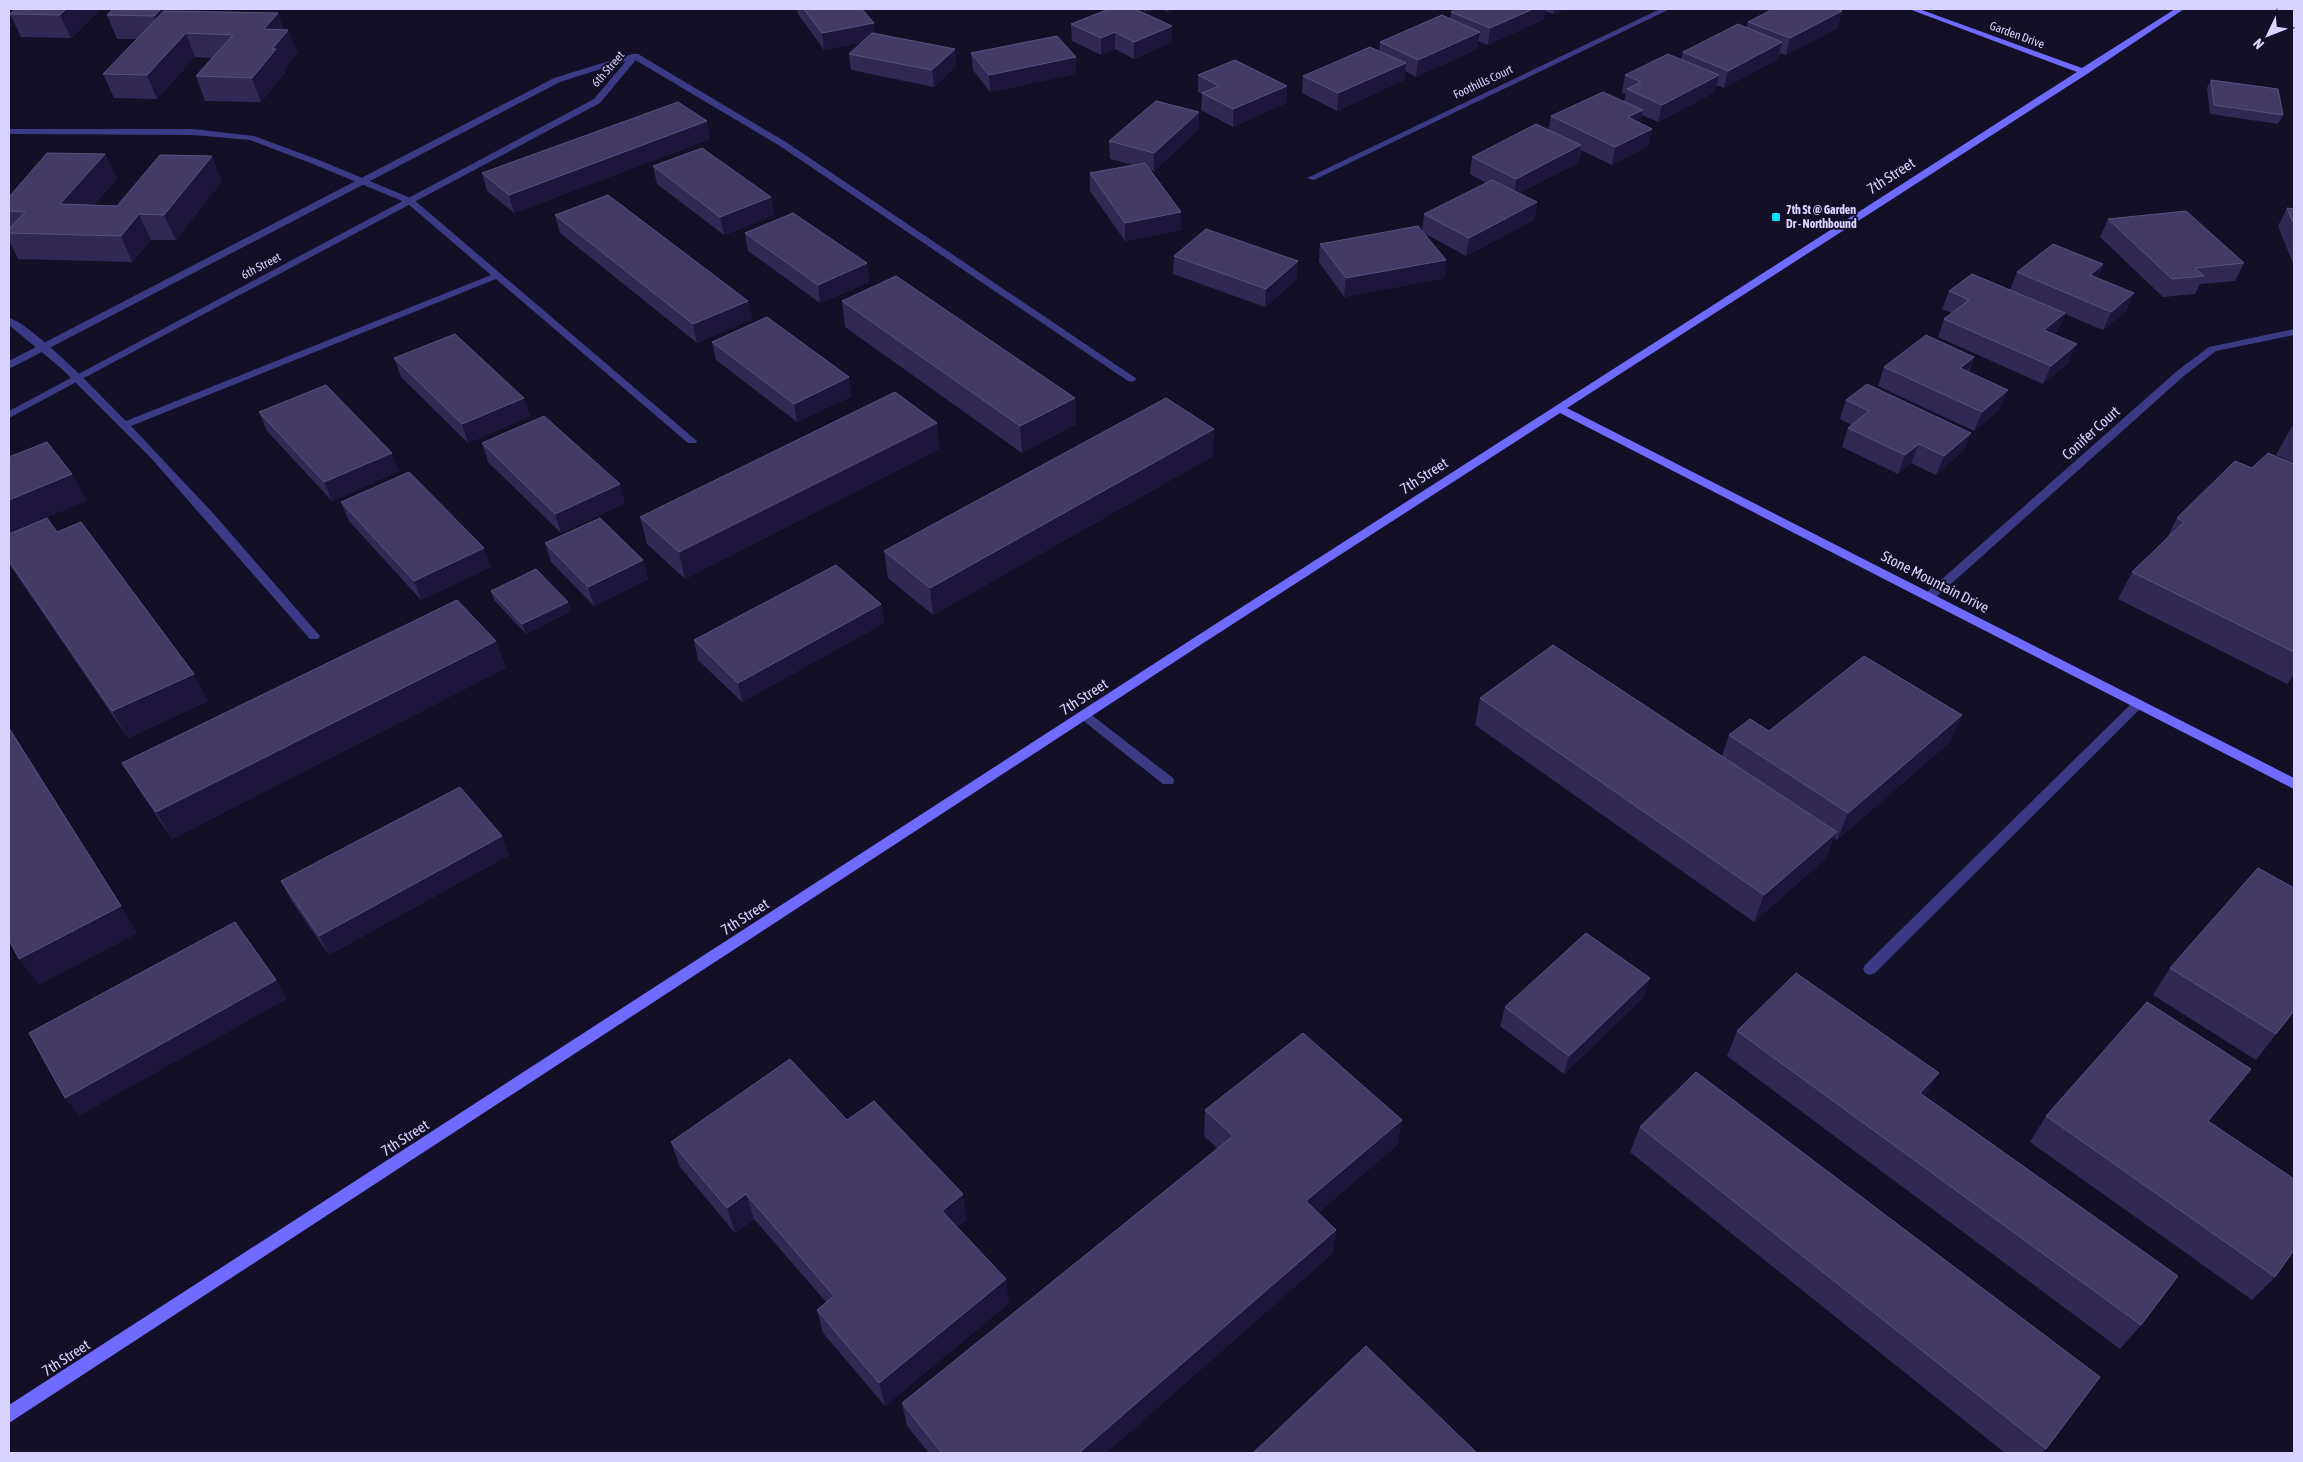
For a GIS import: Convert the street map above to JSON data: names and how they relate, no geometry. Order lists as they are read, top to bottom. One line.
{"streets":{"street":["Garden Drive","6th Street","Foothills Court","7th Street","Conifer Court","Stone Mountain Drive"]},"crossings":[["Garden Drive","7th Street"],["7th Street","Stone Mountain Drive"],["Conifer Court","Stone Mountain Drive"]],"places":{"transit":["7th St @ Garden Dr - Northbound"]},"north":"bottom left"}
